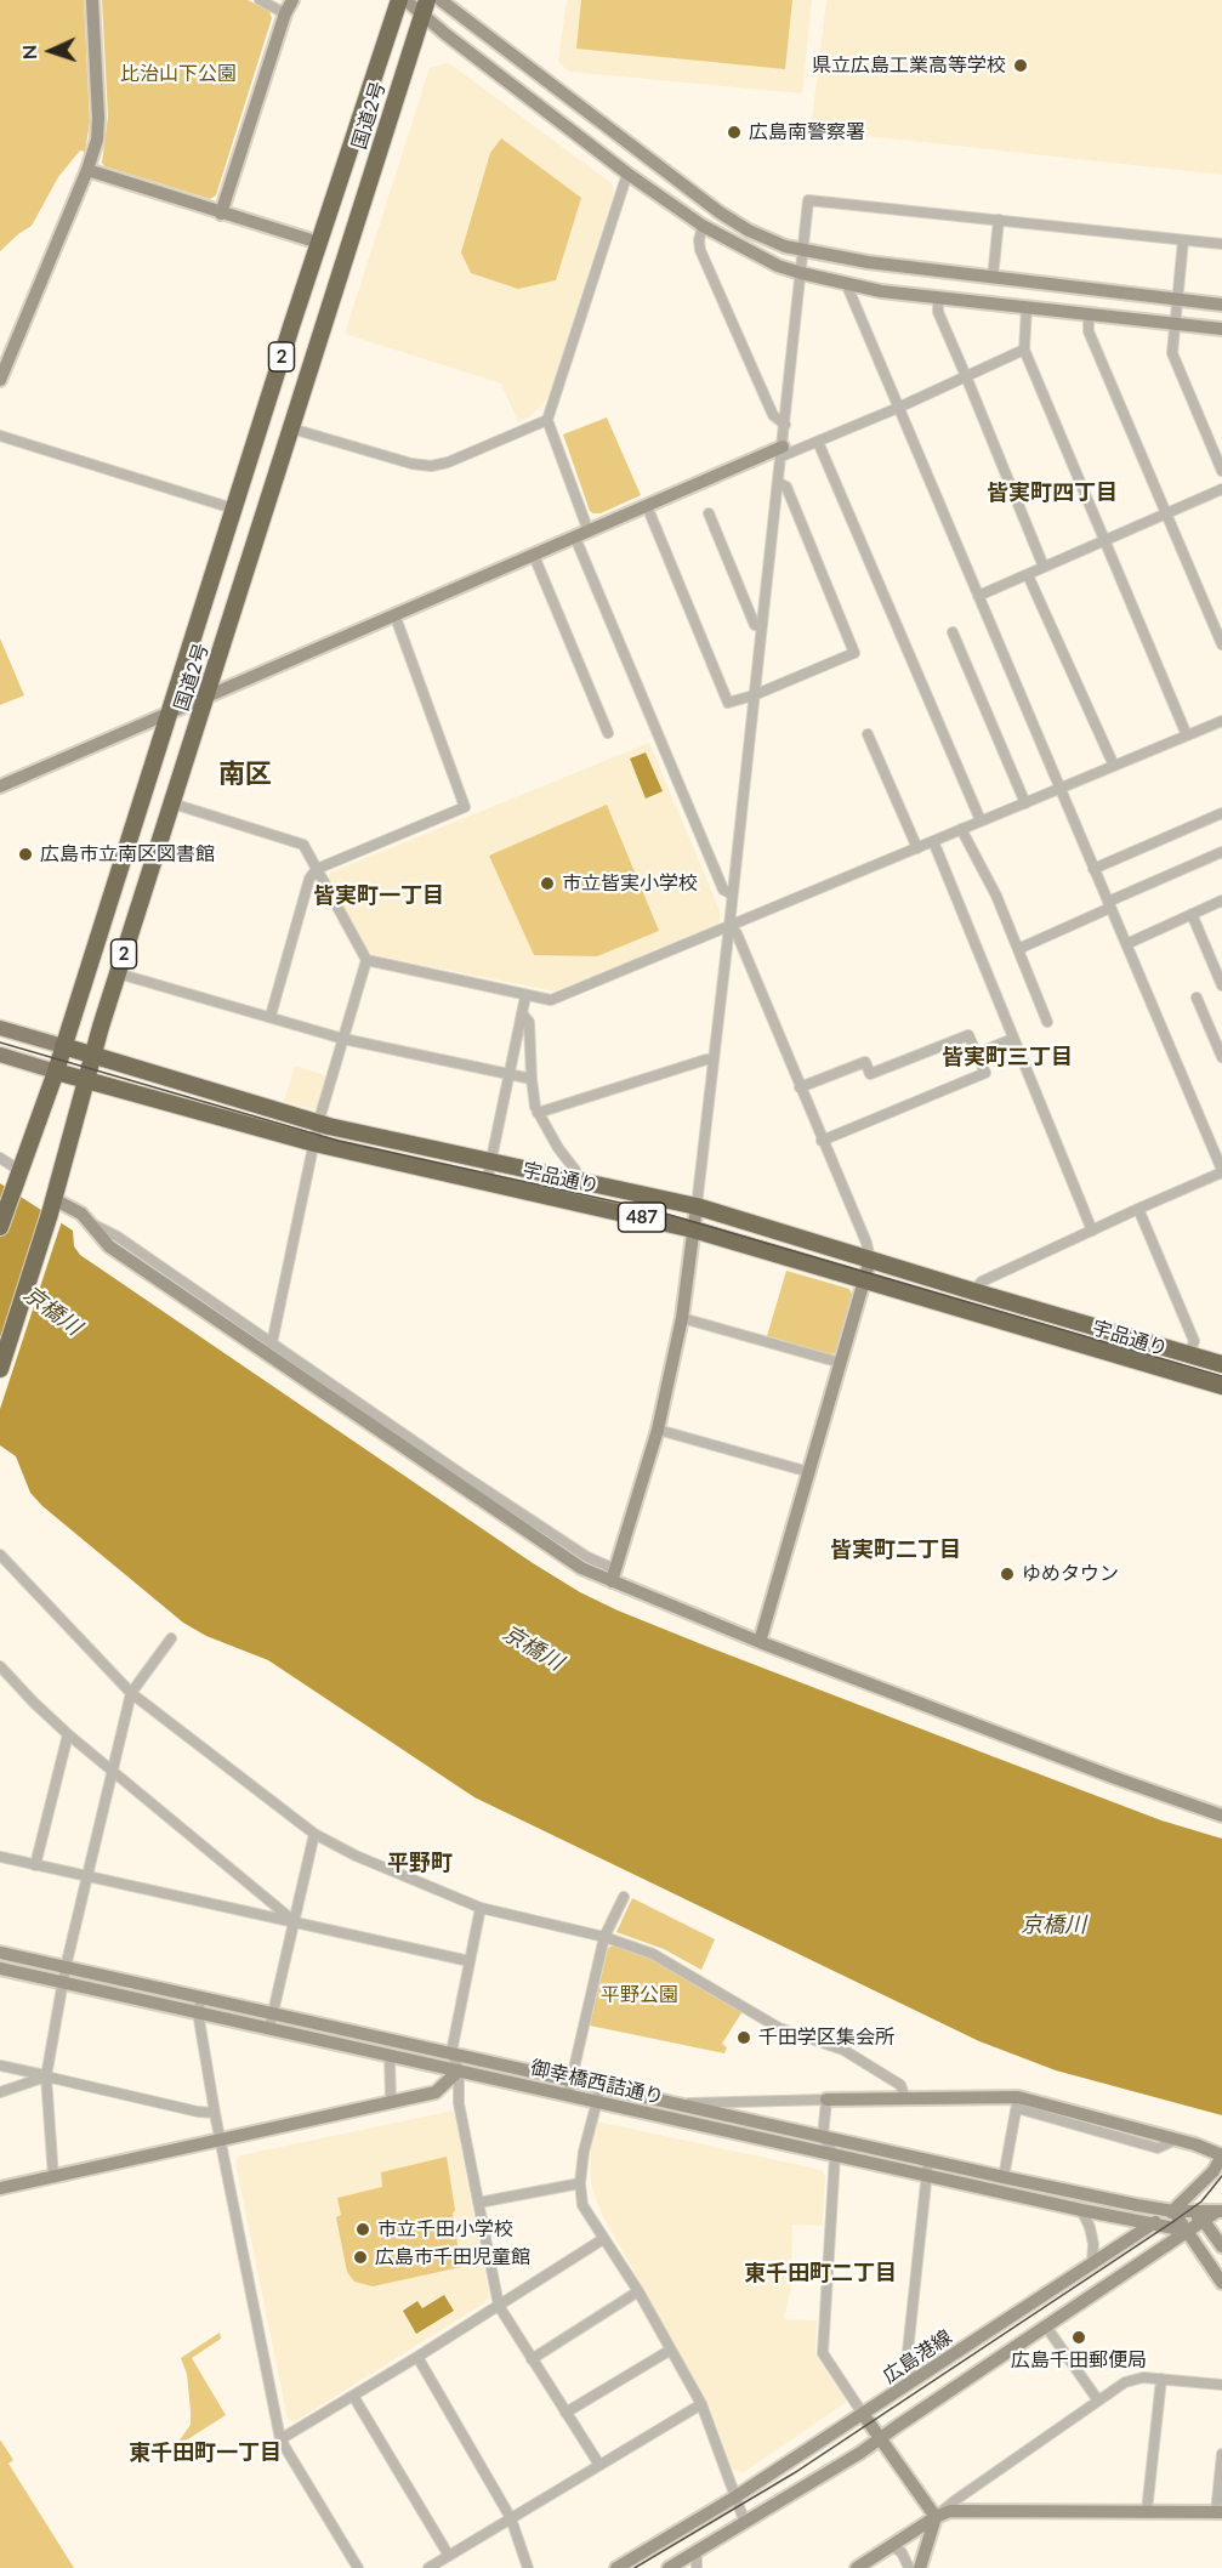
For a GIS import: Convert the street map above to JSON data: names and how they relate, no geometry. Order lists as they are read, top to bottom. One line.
{"streets":{"highway":["国道2号","2","宇品通り","487"],"street":["御幸橋西詰通り","広島港線"]},"crossings":[["国道2号","宇品通り"],["御幸橋西詰通り","広島港線"]],"districts":["皆実町四丁目","南区","皆実町一丁目","皆実町三丁目","皆実町二丁目","平野町","東千田町二丁目","東千田町一丁目"],"water":["京橋川"],"parks":["比治山下公園","平野公園"],"places":["県立広島工業高等学校","広島南警察署","広島市立南区図書館","市立皆実小学校","ゆめタウン","千田学区集会所","市立千田小学校","広島市千田児童館","広島千田郵便局"],"north":"left"}
